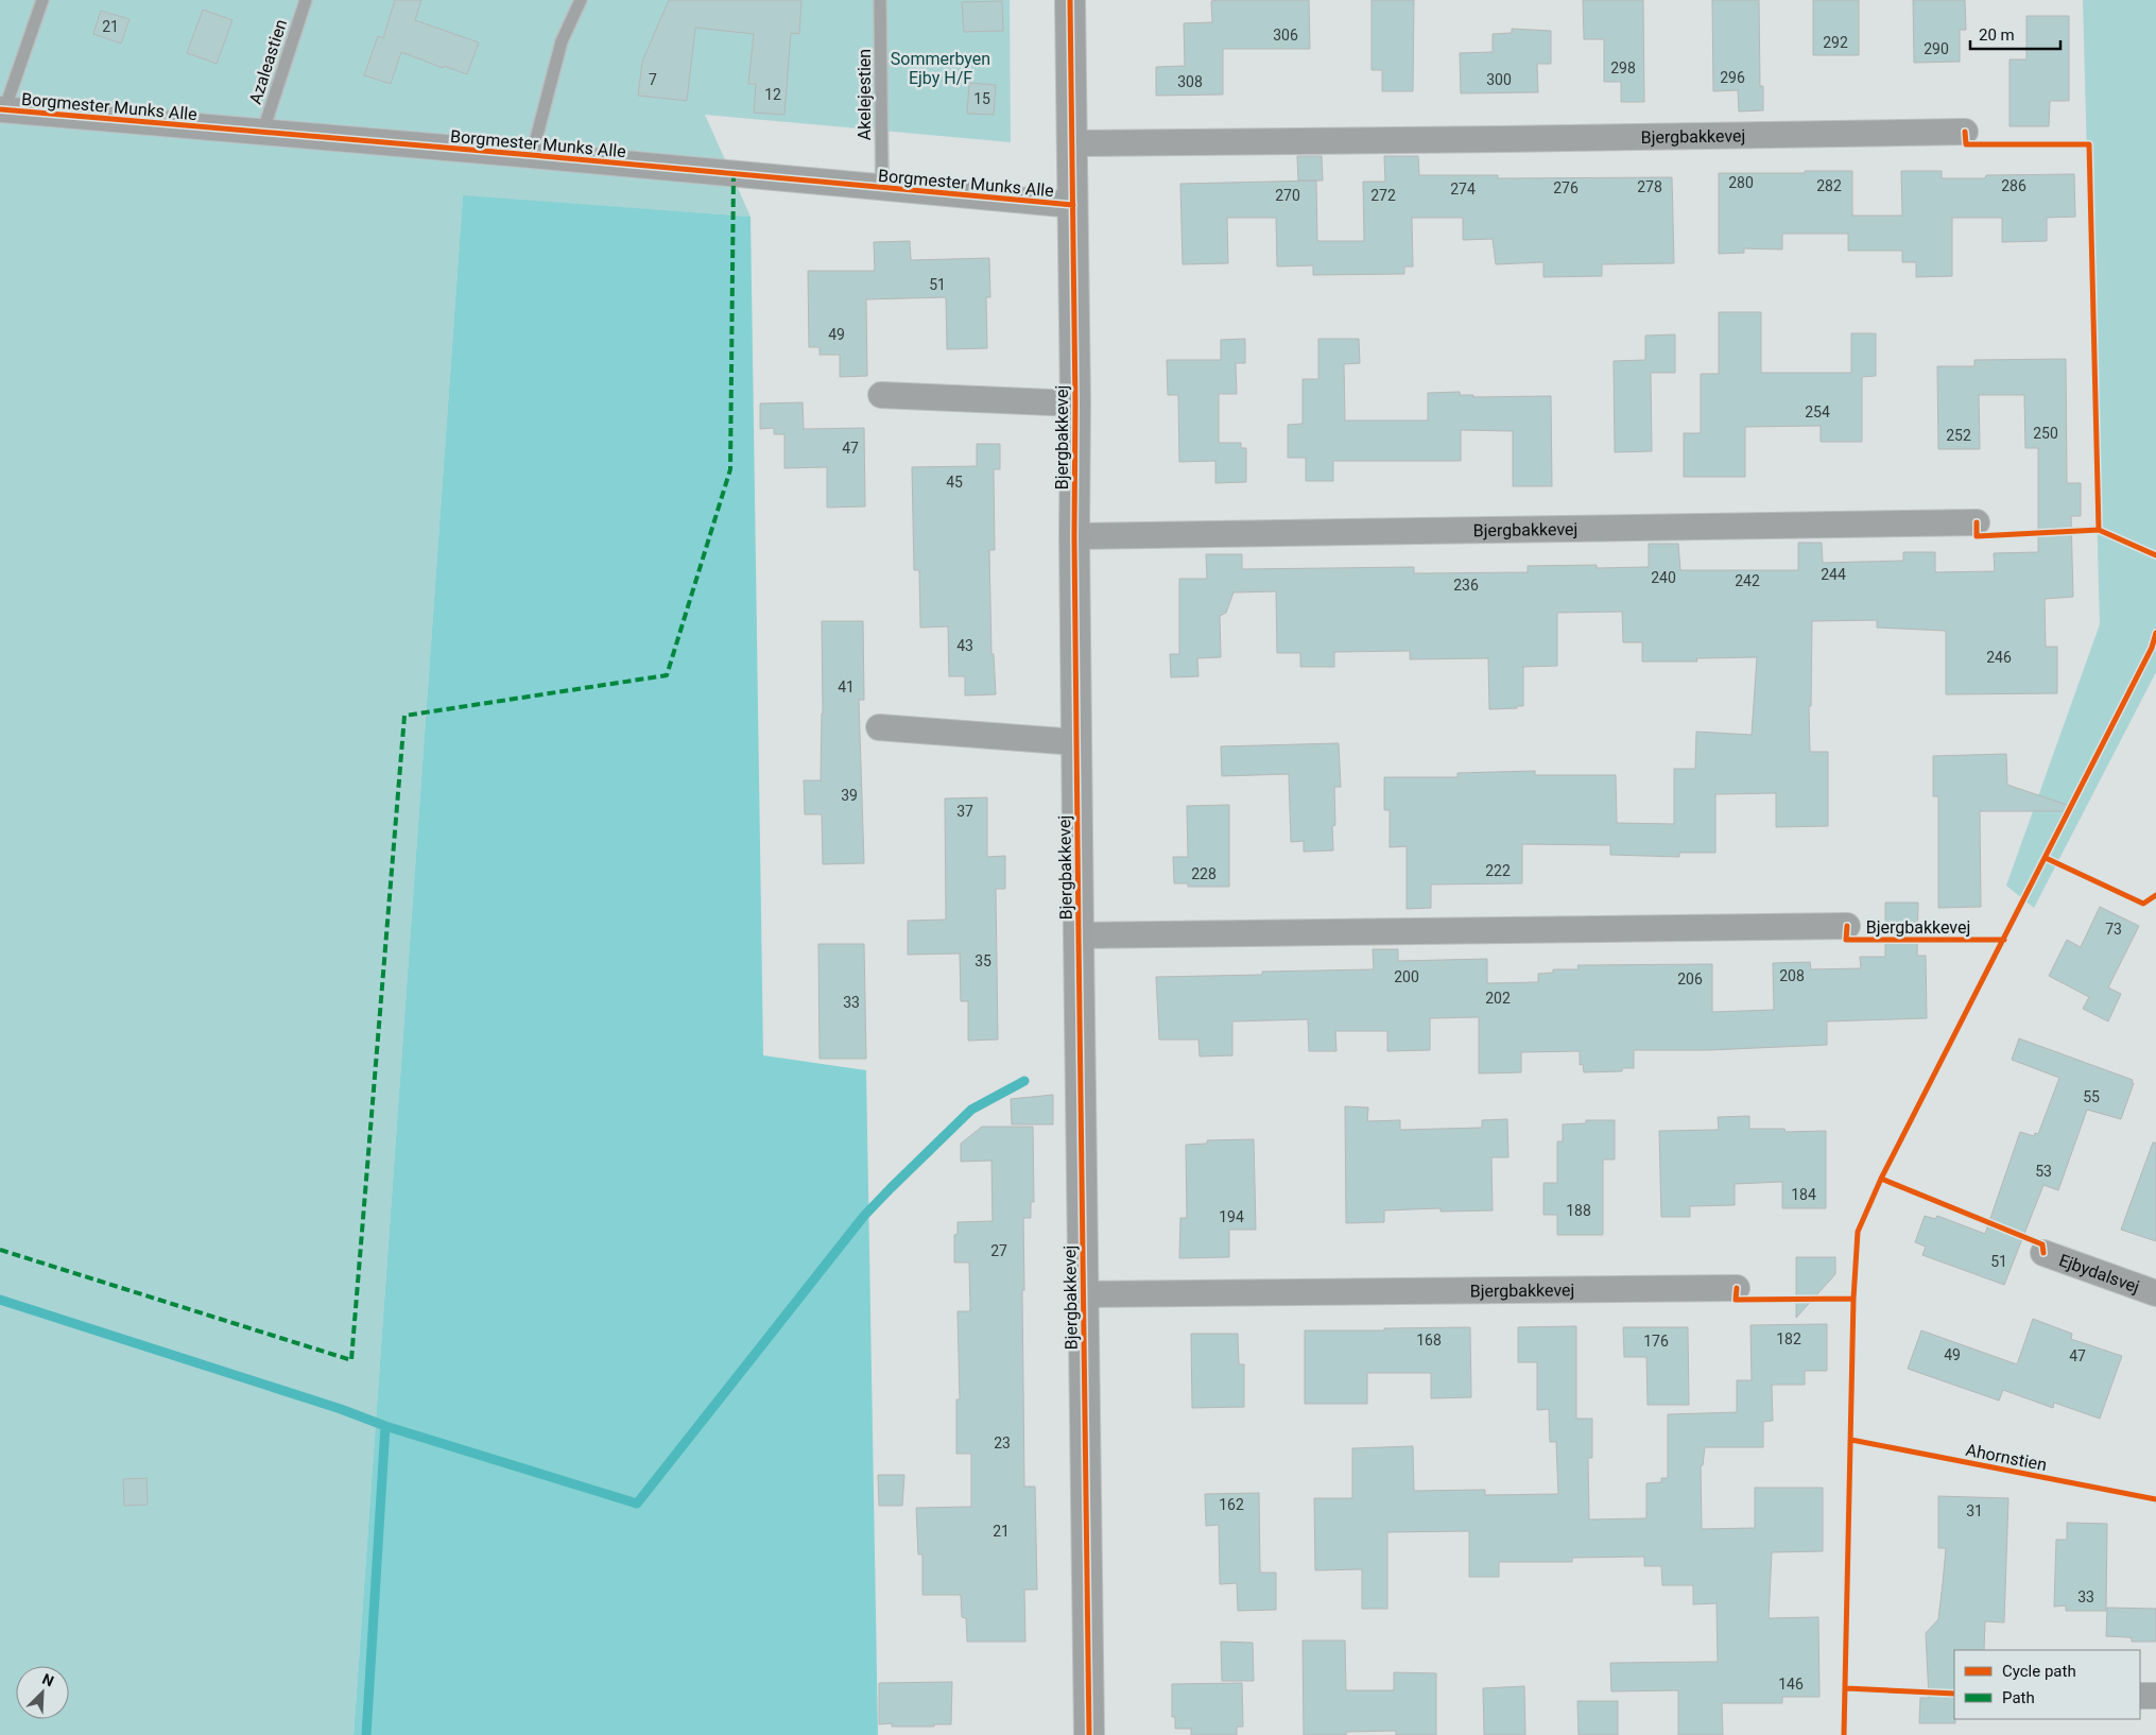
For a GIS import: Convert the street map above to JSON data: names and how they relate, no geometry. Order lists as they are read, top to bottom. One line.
{"streets":{"street":["Borgmester Munks Alle","Bjergbakkevej","Ejbydalsvej"],"lane":["Azaleastien","Akelejestien"],"cycle path":["Ahornstien"]},"crossings":[["Azaleastien","Borgmester Munks Alle"],["Akelejestien","Borgmester Munks Alle"],["Borgmester Munks Alle","Bjergbakkevej"]],"parks":["Sommerbyen Ejby H/F"],"house_numbers":["21","306","292","290","298","296","7","300","308","12","15","280","282","286","278","276","274","270","272","51","49","254","250","252","47","45","244","240","242","236","43","246","41","39","37","222","228","73","35","208","200","206","202","33","55","53","184","188","194","27","51","182","168","176","49","47","23","162","31","21","33","146"],"legend":["Cycle path","Path"],"scale_bar":"20 m","north":"top right"}
